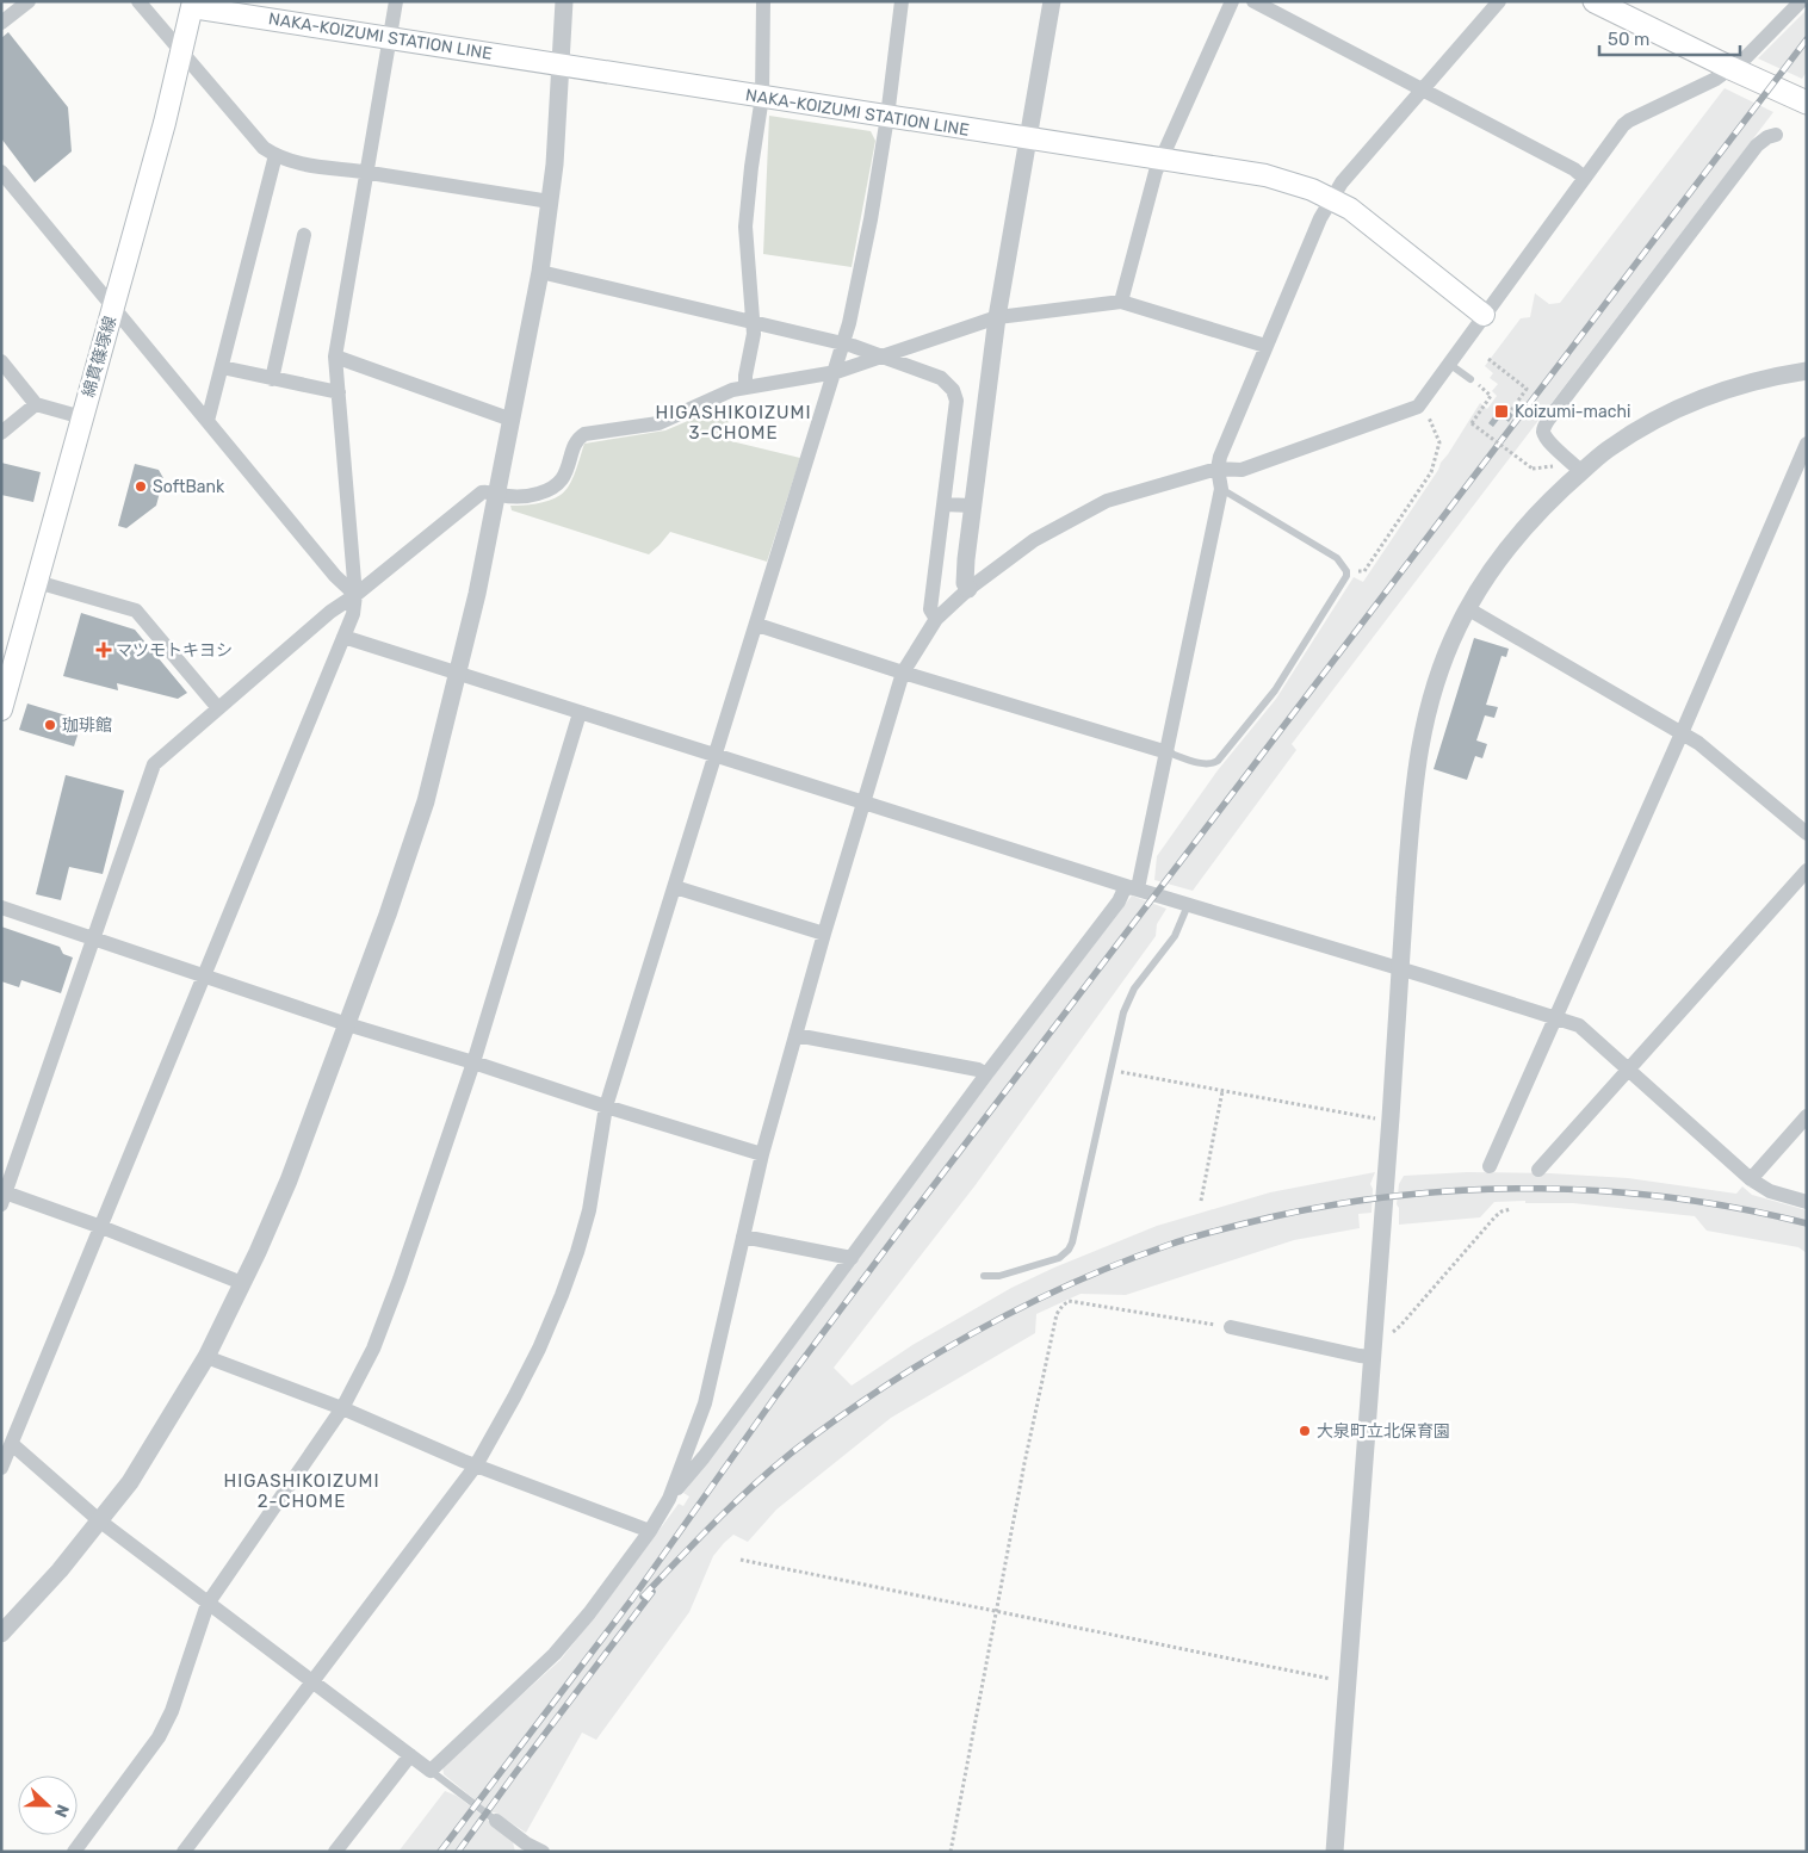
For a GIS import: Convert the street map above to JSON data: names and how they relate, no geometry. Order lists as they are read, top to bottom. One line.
{"streets":{"main road":["NAKA-KOIZUMI STATION LINE","綿貫篠塚線"]},"crossings":[["NAKA-KOIZUMI STATION LINE","綿貫篠塚線"]],"districts":["HIGASHIKOIZUMI 3-CHOME","HIGASHIKOIZUMI 2-CHOME"],"places":{"transit":["Koizumi-machi"],"other":["SoftBank","珈琲館","大泉町立北保育園"],"health":["マツモトキヨシ"]},"scale_bar":"50 m","north":"right"}
